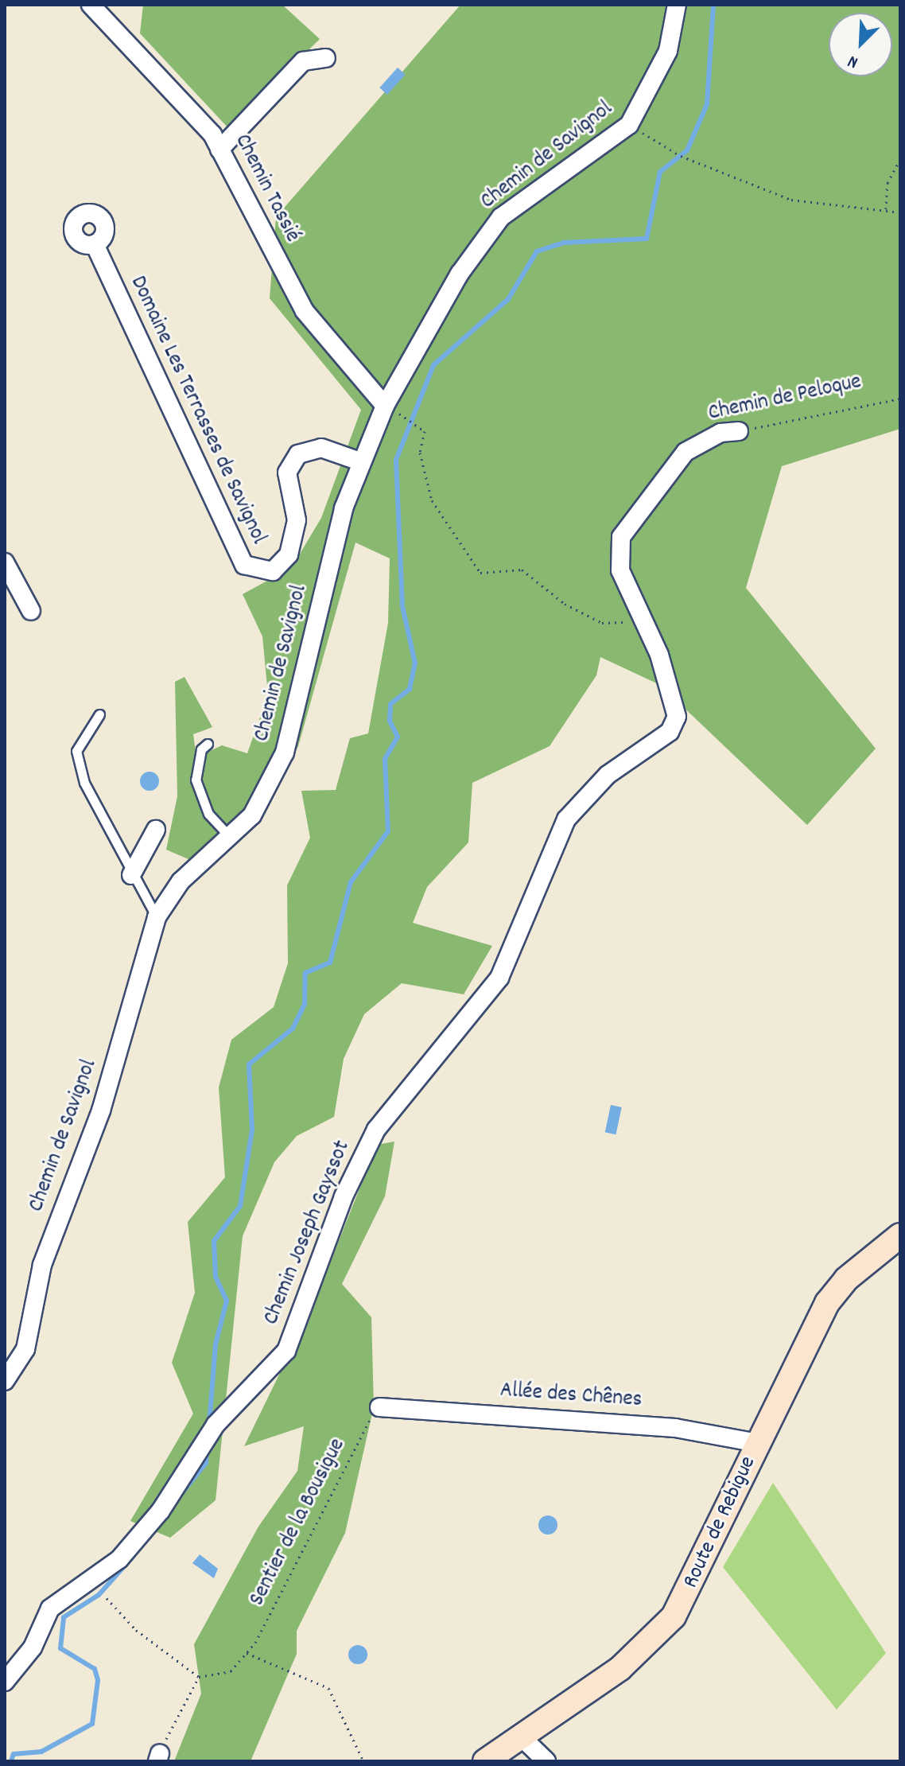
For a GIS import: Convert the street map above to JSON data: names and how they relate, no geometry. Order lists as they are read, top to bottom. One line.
{"streets":{"street":["Chemin de Savignol","Chemin Tassié","Chemin de Peloque","Domaine Les Terrasses de Savignol","Chemin Joseph Gayssot","Allée des Chênes","Route de Rebigue"],"path":["Sentier de la Bousigue"]},"crossings":[["Chemin de Savignol","Chemin Tassié"],["Chemin de Savignol","Domaine Les Terrasses de Savignol"],["Chemin de Peloque","Chemin Joseph Gayssot"],["Allée des Chênes","Sentier de la Bousigue"],["Allée des Chênes","Route de Rebigue"]],"north":"bottom left"}
